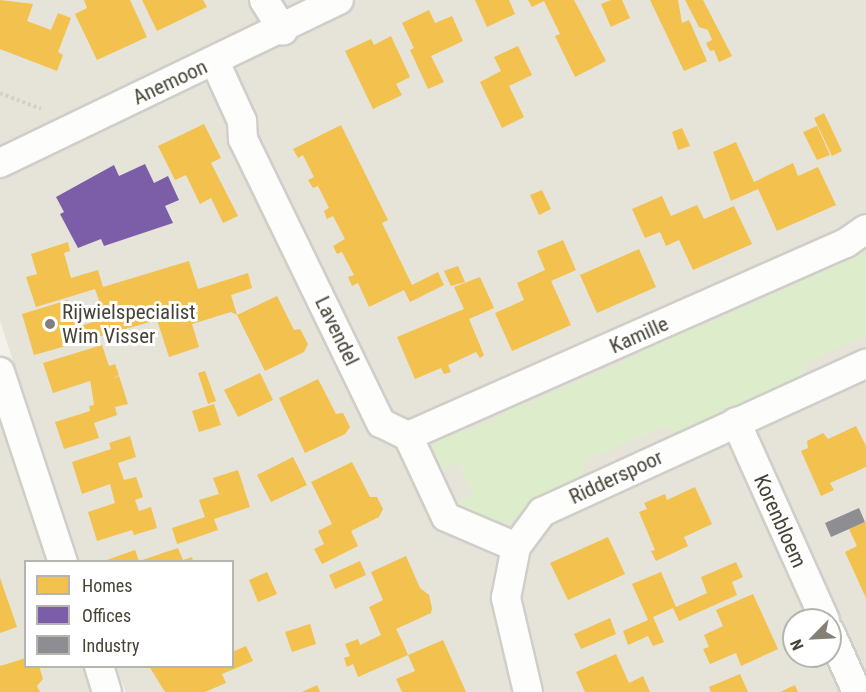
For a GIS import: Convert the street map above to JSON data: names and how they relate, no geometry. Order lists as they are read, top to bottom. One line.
{"streets":{"street":["Anemoon","Lavendel","Kamille","Ridderspoor","Korenbloem"]},"crossings":[["Anemoon","Lavendel"],["Lavendel","Kamille"],["Ridderspoor","Korenbloem"]],"places":["Rijwielspecialist Wim Visser"],"legend":["Homes","Offices","Industry"],"north":"bottom left"}
